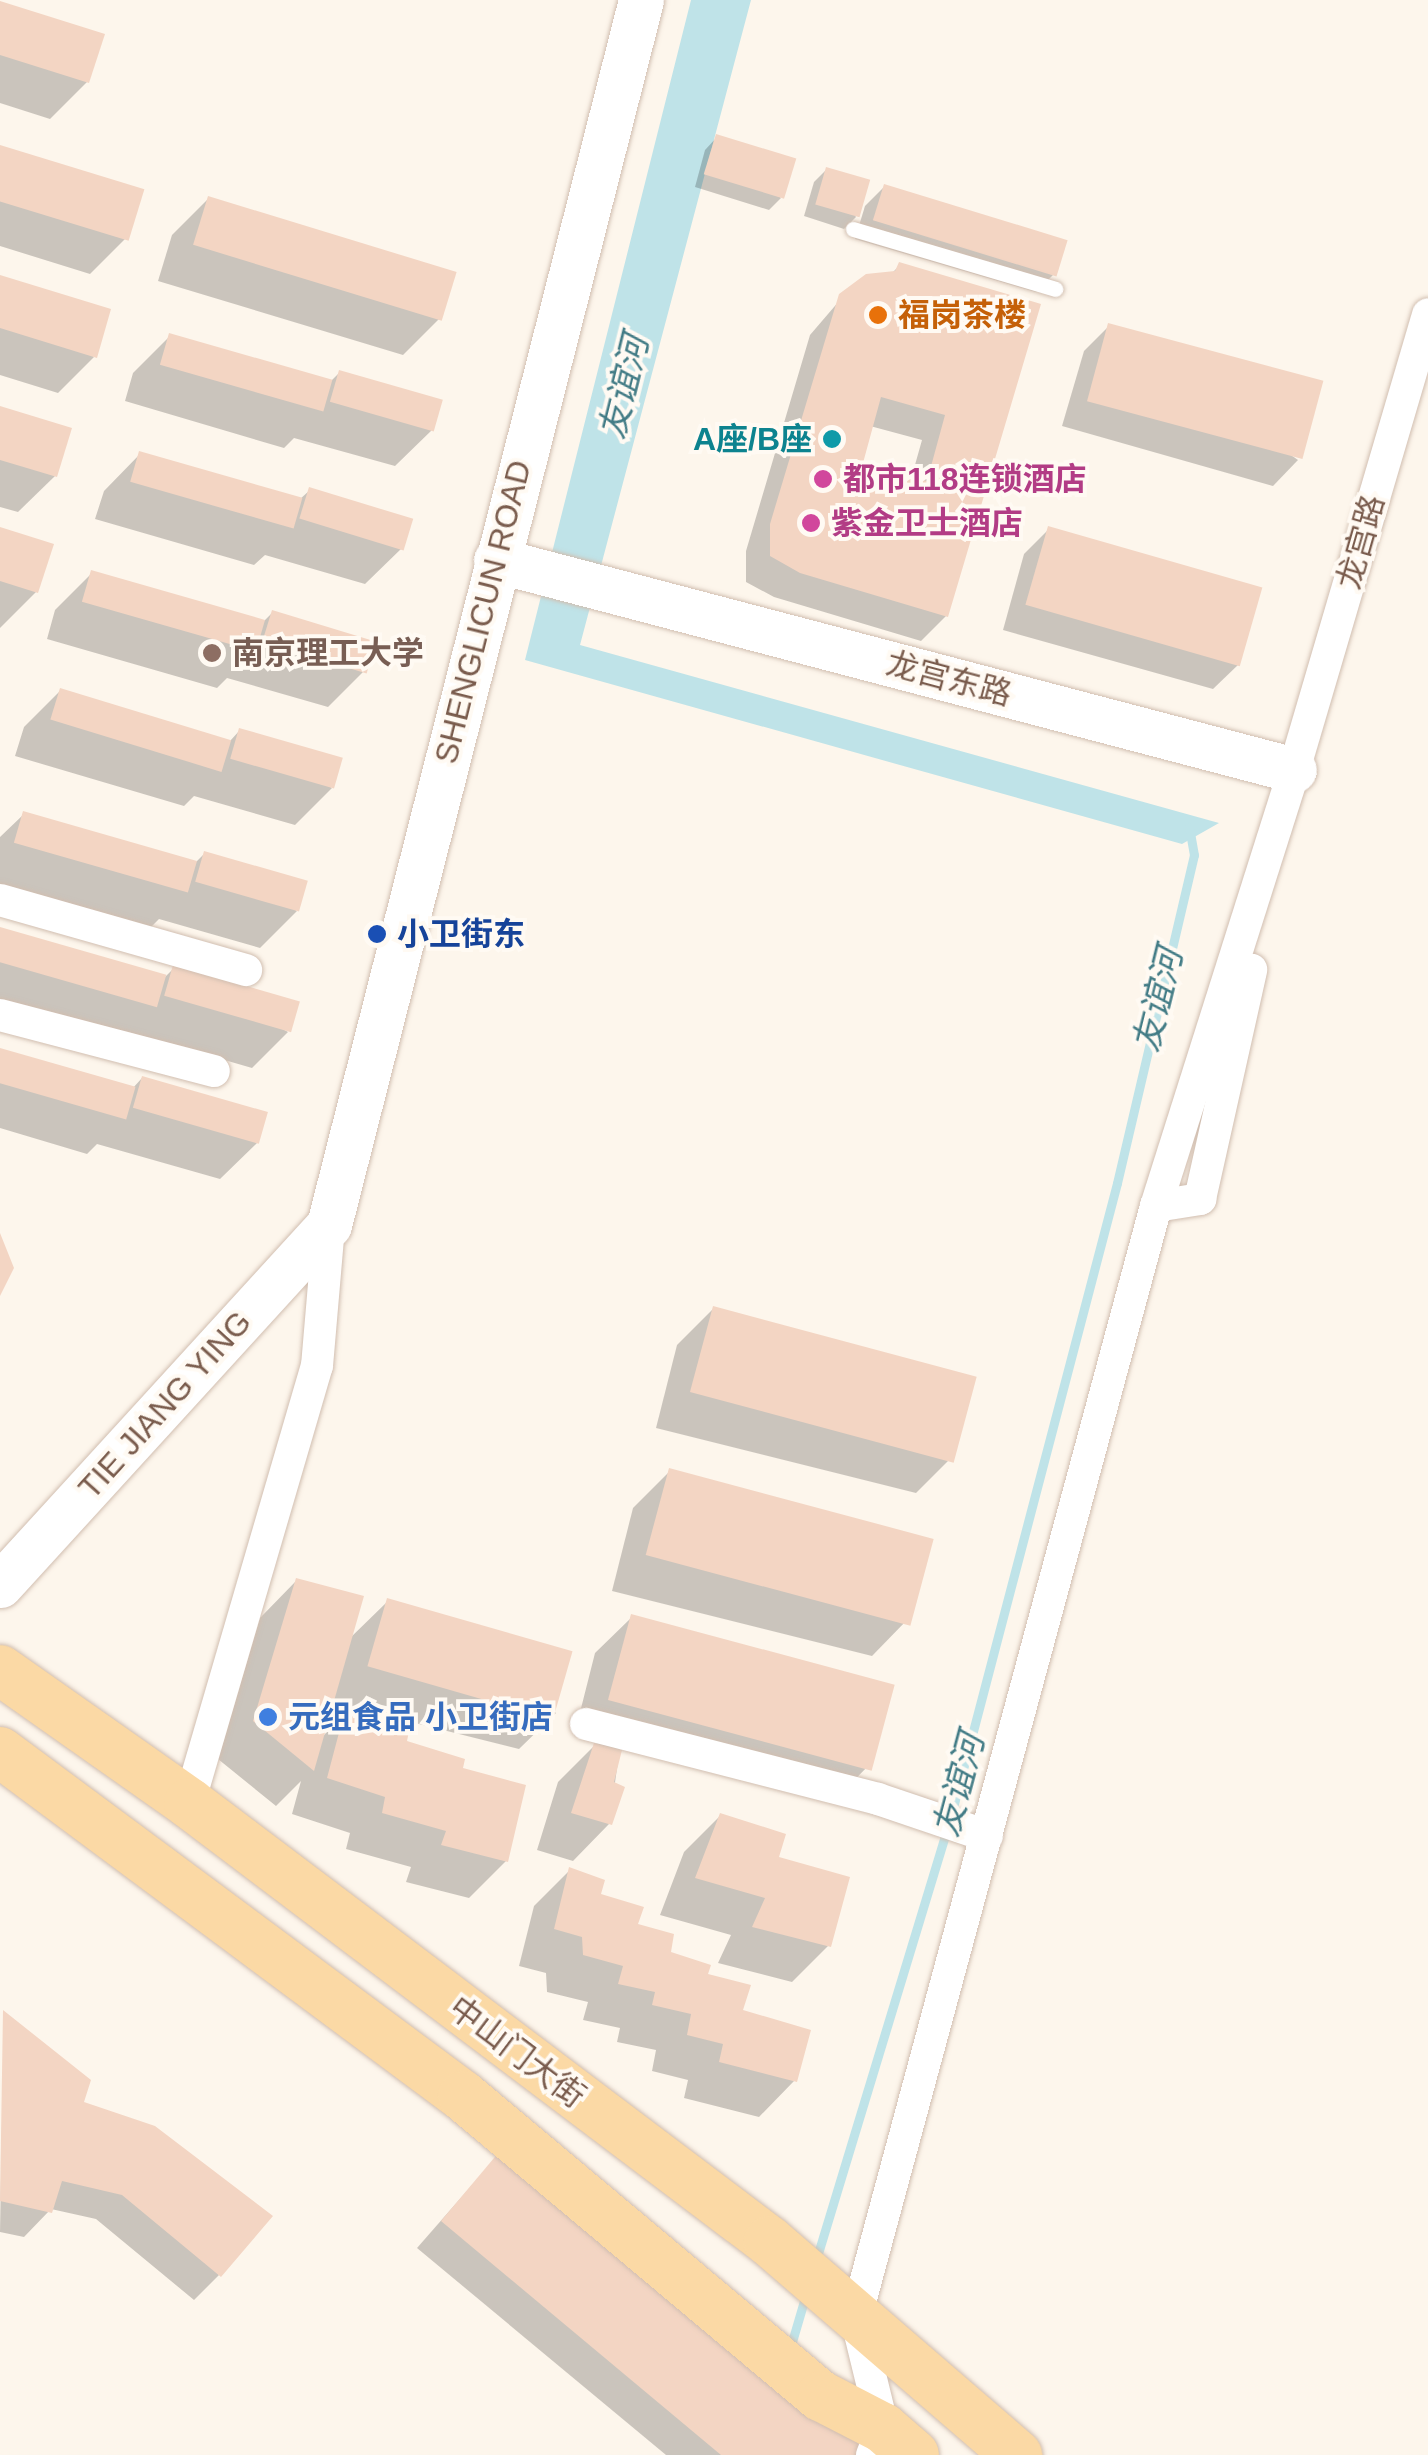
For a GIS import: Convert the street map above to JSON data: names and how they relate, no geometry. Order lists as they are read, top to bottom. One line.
{"streets":{"main road":["中山门大街"],"street":["龙宫路","SHENGLICUN ROAD","龙宫东路","TIE JIANG YING"]},"crossings":[["龙宫路","龙宫东路"],["龙宫路","中山门大街"],["SHENGLICUN ROAD","龙宫东路"],["SHENGLICUN ROAD","TIE JIANG YING"]],"water":["友谊河"],"places":["福岗茶楼","A座/B座","都市118连锁酒店","紫金卫士酒店","南京理工大学","小卫街东","元组食品 小卫街店"]}
